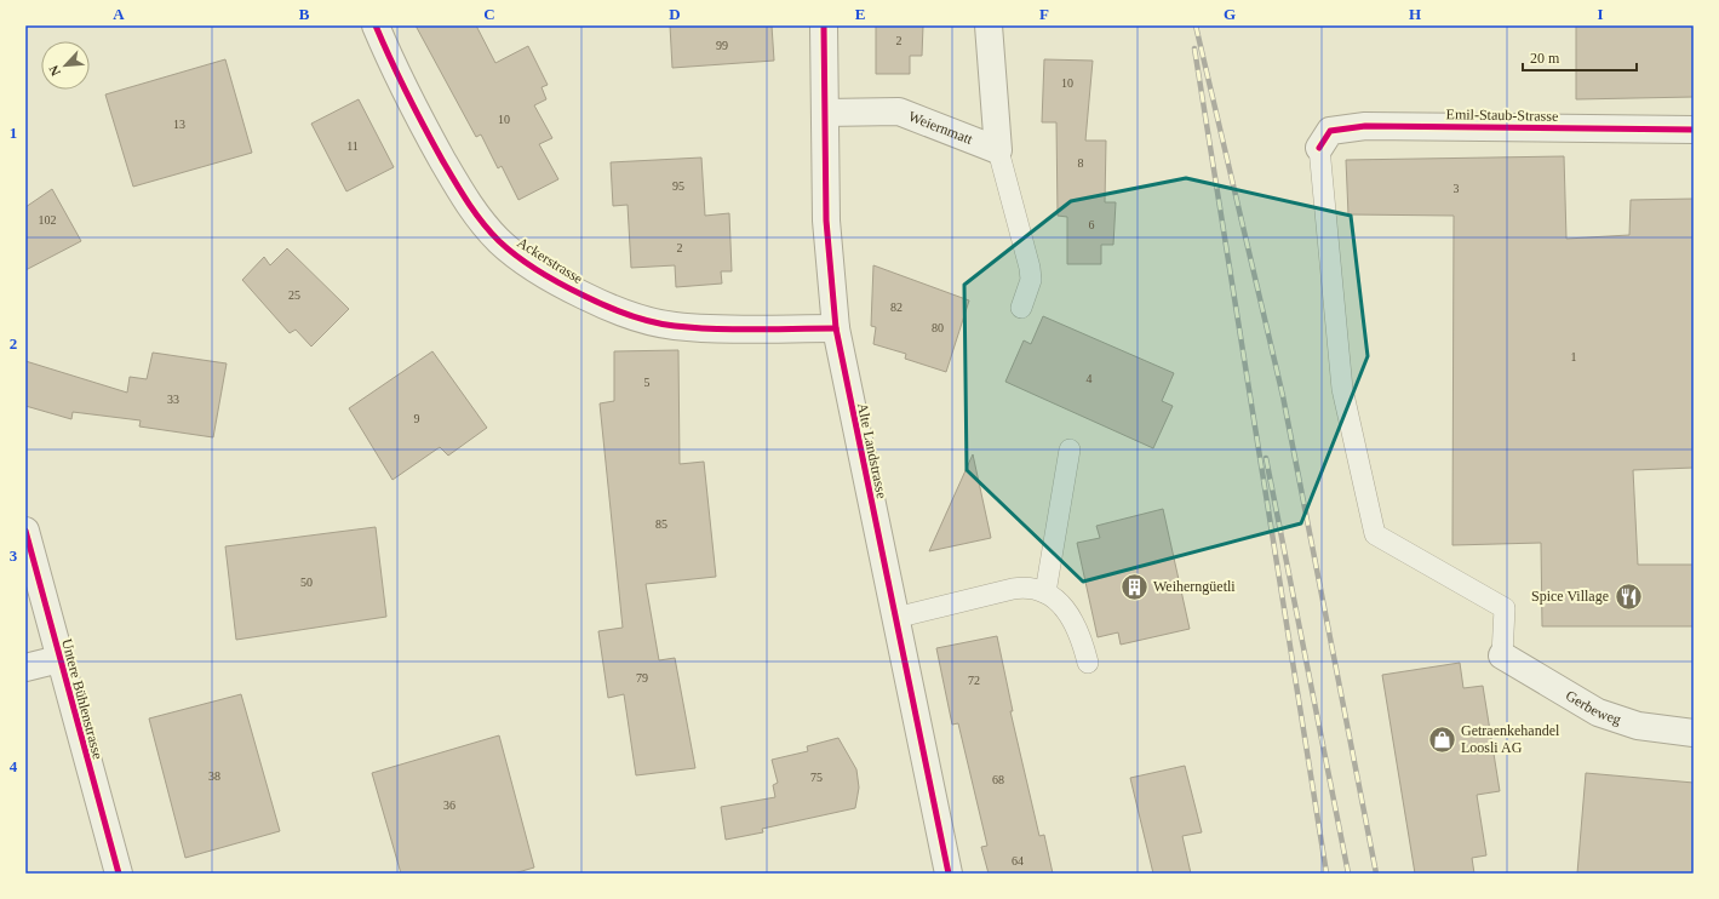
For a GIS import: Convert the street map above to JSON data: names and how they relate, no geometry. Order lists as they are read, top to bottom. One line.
{"streets":{"street":["Emil-Staub-Strasse","Weiernmatt","Ackerstrasse","Alte Landstrasse","Untere Bühlenstrasse","Gerbeweg"]},"crossings":[["Weiernmatt","Alte Landstrasse"],["Ackerstrasse","Alte Landstrasse"]],"places":{"building":["Weiherngüetli"],"restaurant":["Spice Village"],"shop":["Getraenkehandel Loosli AG"]},"house_numbers":["2","99","10","10","13","11","8","95","3","102","6","2","25","82","80","1","4","5","33","9","85","50","79","72","38","75","68","36","64"],"scale_bar":"20 m","north":"bottom left","grid":{"columns":["A","B","C","D","E","F","G","H","I"],"rows":["1","2","3","4"]}}
